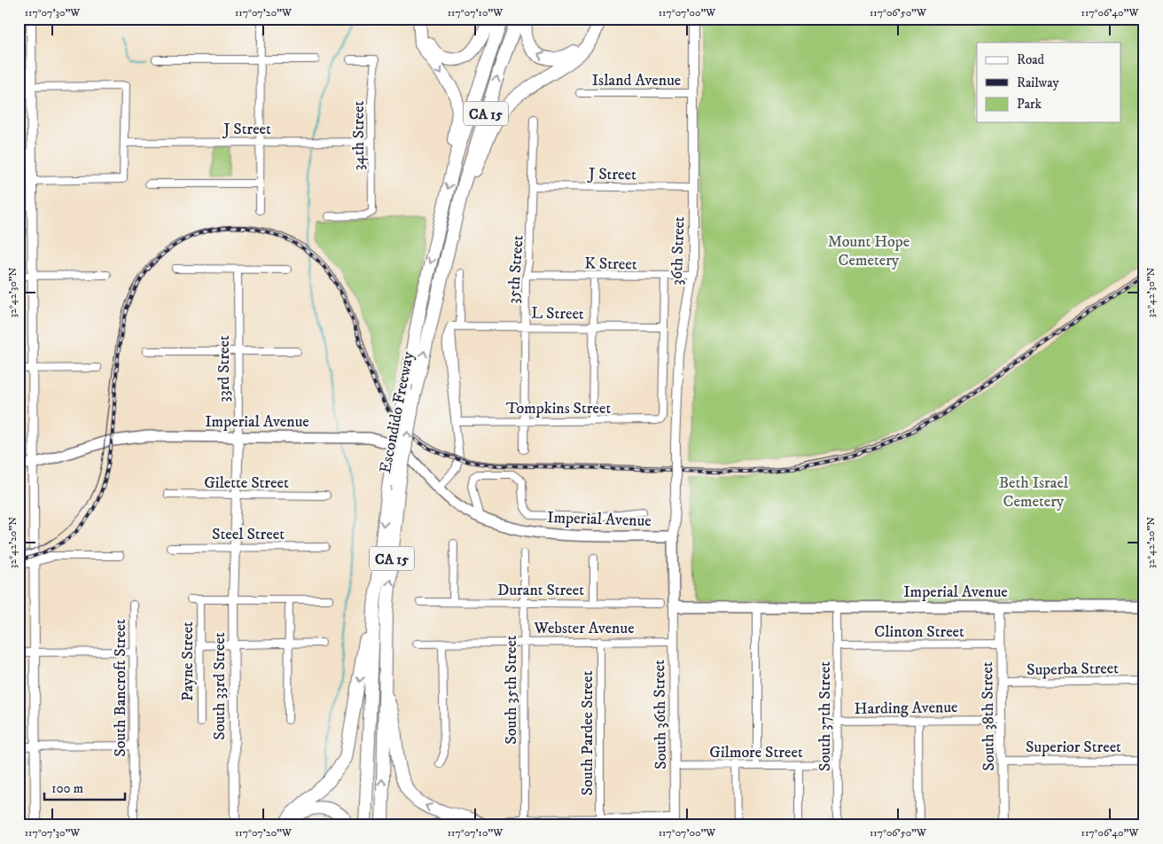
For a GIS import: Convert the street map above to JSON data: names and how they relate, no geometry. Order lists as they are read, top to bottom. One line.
{"streets":{"highway":["CA 15","Escondido Freeway"],"main road":["36th Street","33rd Street","Imperial Avenue","South 33rd Street","South 36th Street","South 38th Street"],"street":["Island Avenue","J Street","34th Street","K Street","35th Street","L Street","Tompkins Street","Gilette Street","Steel Street","Durant Street","Webster Avenue","Clinton Street","Payne Street","Superba Street","South Bancroft Street","South 35th Street","Harding Avenue","South 37th Street","South Pardee Street","Superior Street","Gilmore Street"]},"crossings":[["Island Avenue","36th Street"],["J Street","34th Street"],["J Street","36th Street"],["J Street","35th Street"],["36th Street","K Street"],["36th Street","L Street"],["36th Street","Tompkins Street"],["36th Street","Imperial Avenue"],["K Street","35th Street"],["35th Street","L Street"],["35th Street","Tompkins Street"],["L Street","Tompkins Street"],["33rd Street","Imperial Avenue"],["33rd Street","Gilette Street"],["33rd Street","Steel Street"],["33rd Street","South 33rd Street"],["Imperial Avenue","South 36th Street"],["Imperial Avenue","South 37th Street"],["Imperial Avenue","South 38th Street"],["Steel Street","South 33rd Street"],["Durant Street","South 35th Street"],["Webster Avenue","South 35th Street"],["Webster Avenue","South 36th Street"],["Webster Avenue","South Pardee Street"],["Clinton Street","South 37th Street"],["Clinton Street","South 38th Street"],["Superba Street","South 38th Street"],["Harding Avenue","South 37th Street"],["Harding Avenue","South 38th Street"],["South 36th Street","Gilmore Street"],["South 37th Street","Gilmore Street"],["South 38th Street","Superior Street"]],"parks":["Mount Hope Cemetery","Beth Israel Cemetery"],"legend":["Road","Railway","Park"],"scale_bar":"100 m","coordinates":["117°07'30\"W","117°07'20\"W","117°07'10\"W","117°07'00\"W","117°06'50\"W","117°06'40\"W","32°42'30\"N","32°42'20\"N"]}
